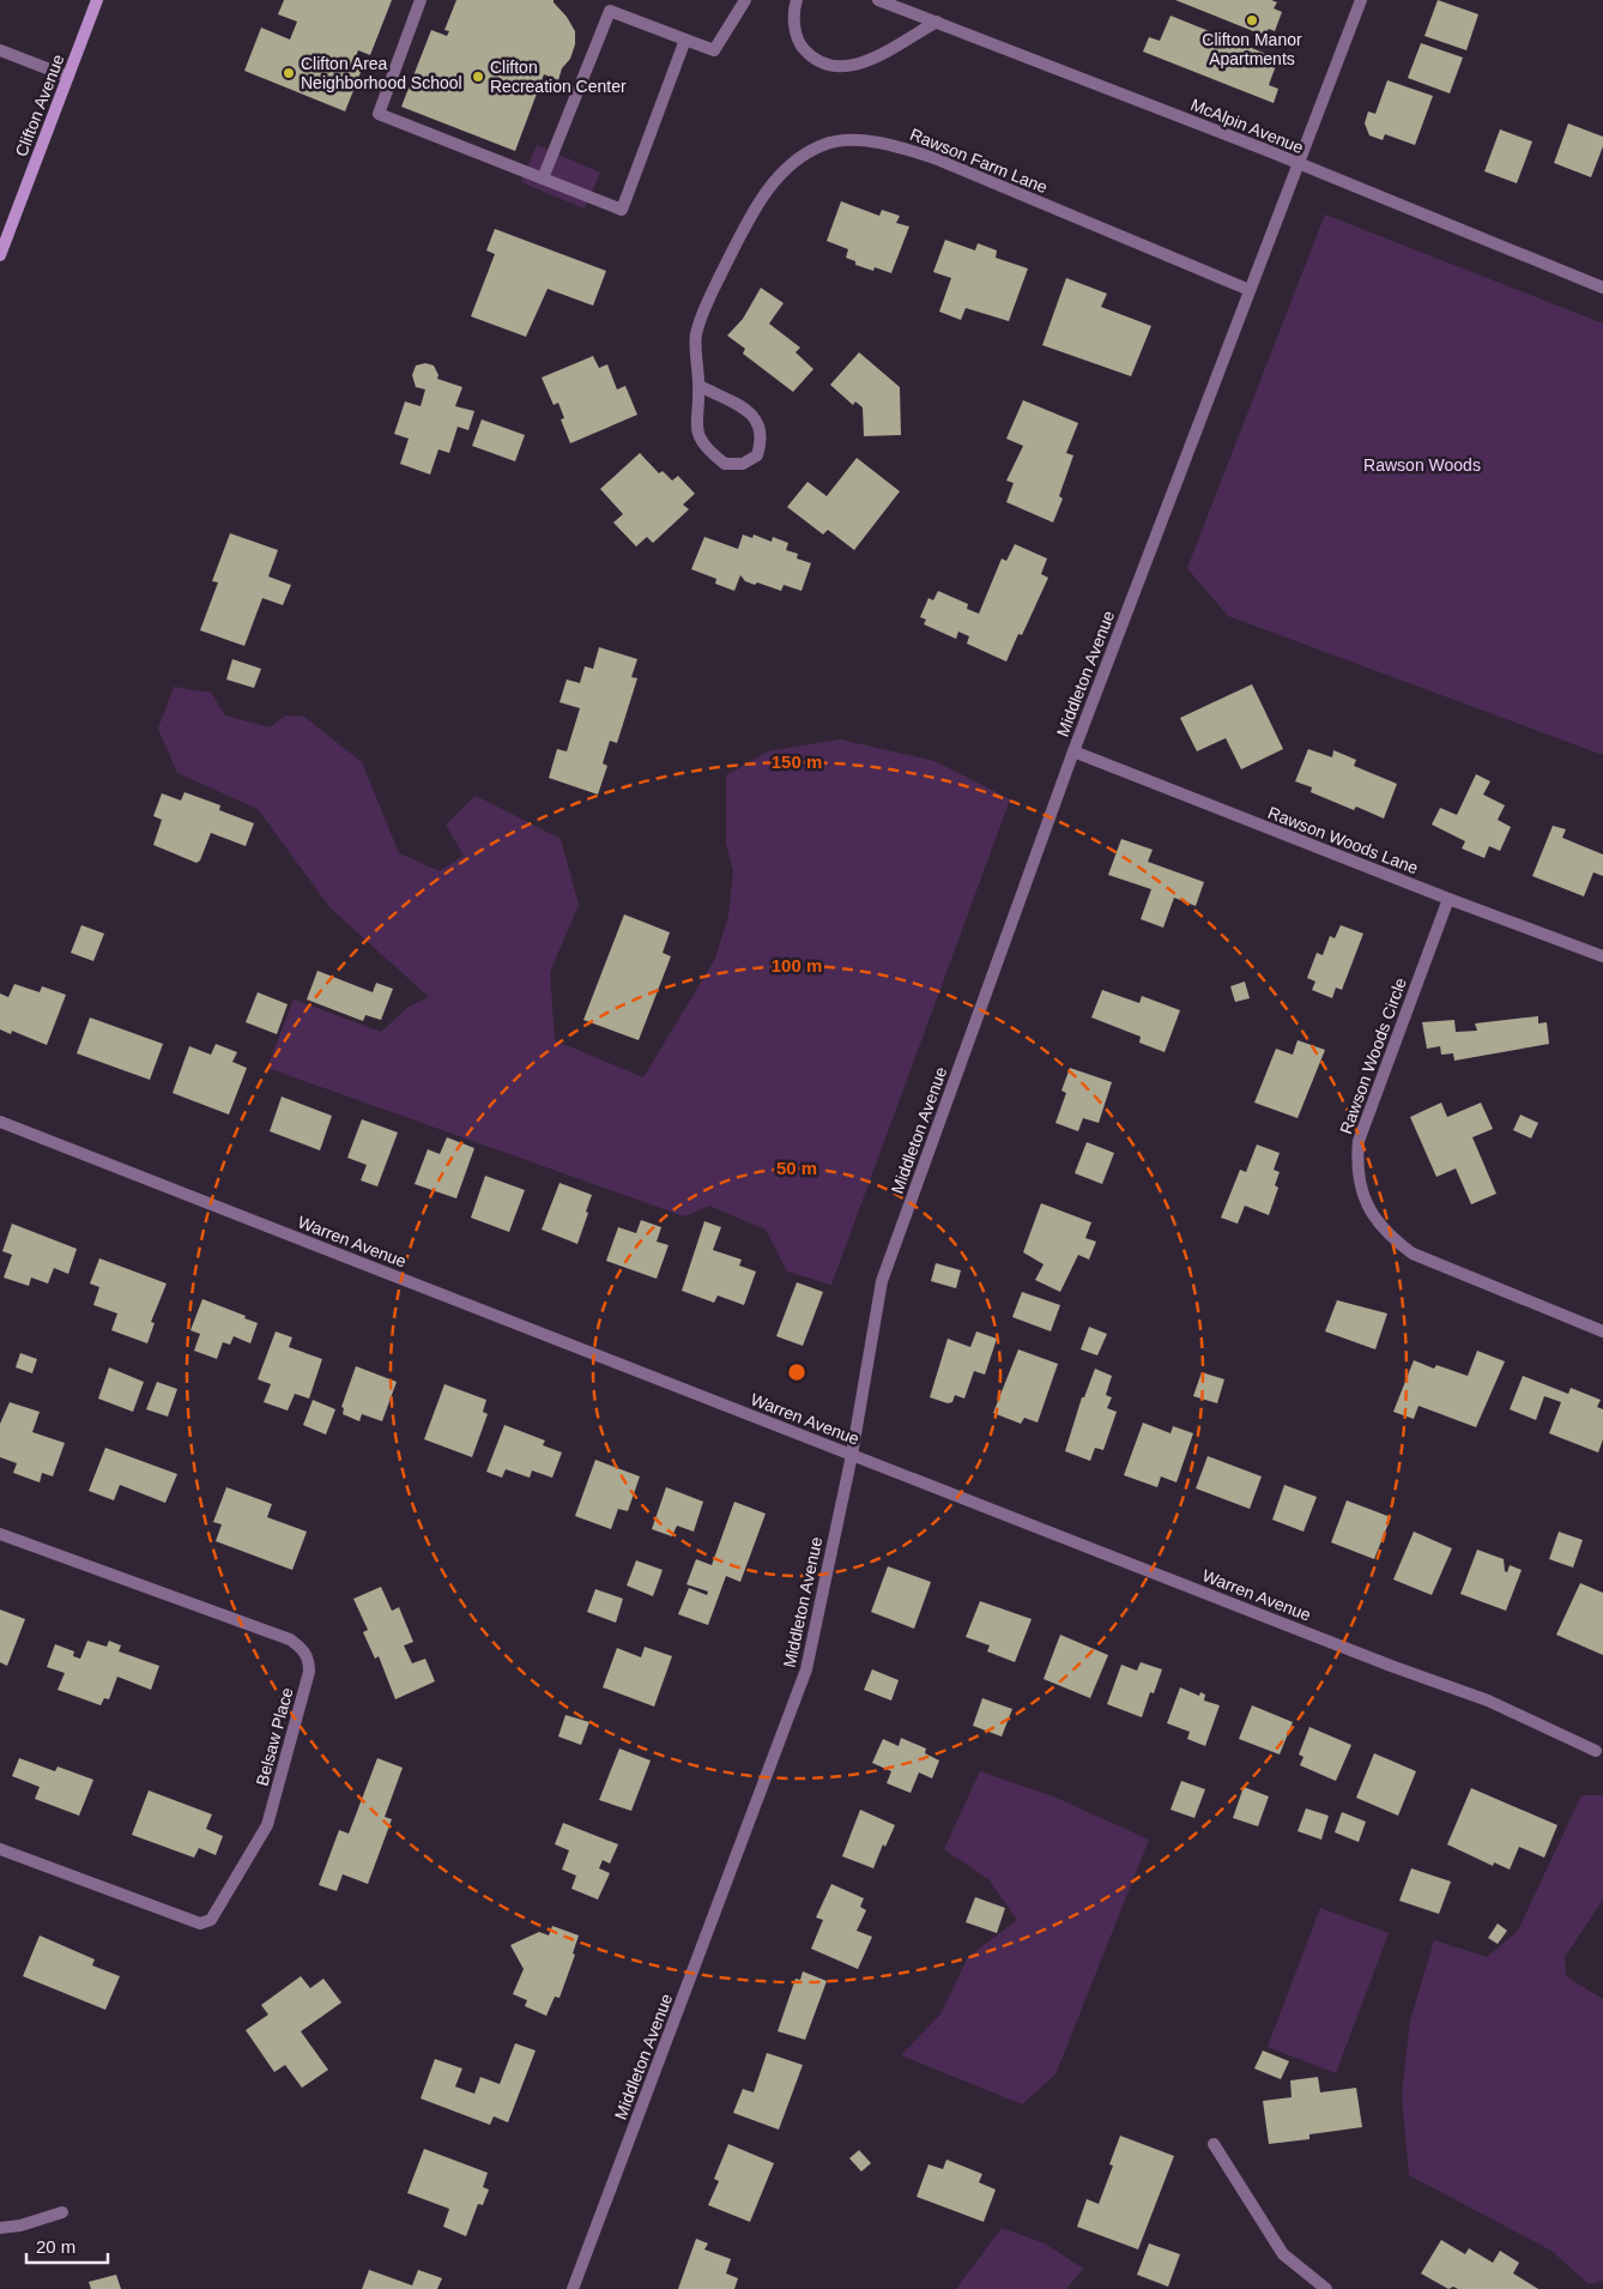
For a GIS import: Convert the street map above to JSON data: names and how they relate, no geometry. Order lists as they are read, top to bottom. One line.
{"streets":{"main road":["Clifton Avenue"],"street":["McAlpin Avenue","Rawson Farm Lane","Middleton Avenue","Rawson Woods Lane","Rawson Woods Circle","Warren Avenue","Belsaw Place"]},"crossings":[["McAlpin Avenue","Middleton Avenue"],["Rawson Farm Lane","Middleton Avenue"],["Middleton Avenue","Rawson Woods Lane"],["Middleton Avenue","Warren Avenue"],["Rawson Woods Lane","Rawson Woods Circle"]],"parks":["Rawson Woods"],"places":["Clifton Manor Apartments","Clifton Area Neighborhood School","Clifton Recreation Center"],"scale_bar":"20 m","rings":["150 m","100 m","50 m"]}
